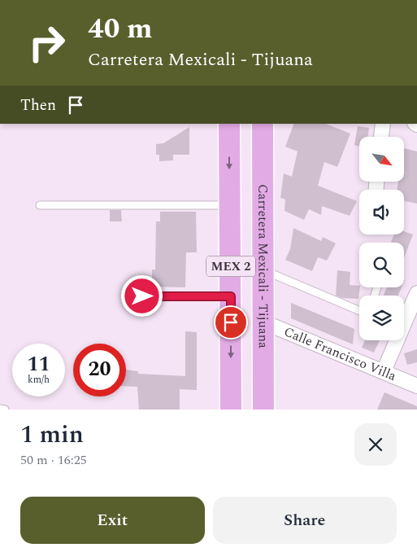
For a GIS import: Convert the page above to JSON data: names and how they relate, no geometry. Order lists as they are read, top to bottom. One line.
{"streets":{"main road":["MEX 2","Carretera Mexicali - Tijuana"],"street":["Calle Francisco Villa"]},"crossings":[["Carretera Mexicali - Tijuana","Calle Francisco Villa"]],"north":"bottom right","page":{"turn":["40 m","Carretera Mexicali - Tijuana"],"then":"Then","speed":"11 km/h","limit":"20","heading":["1 min","50 m · 16:25"],"buttons":["Exit","Share"]}}
